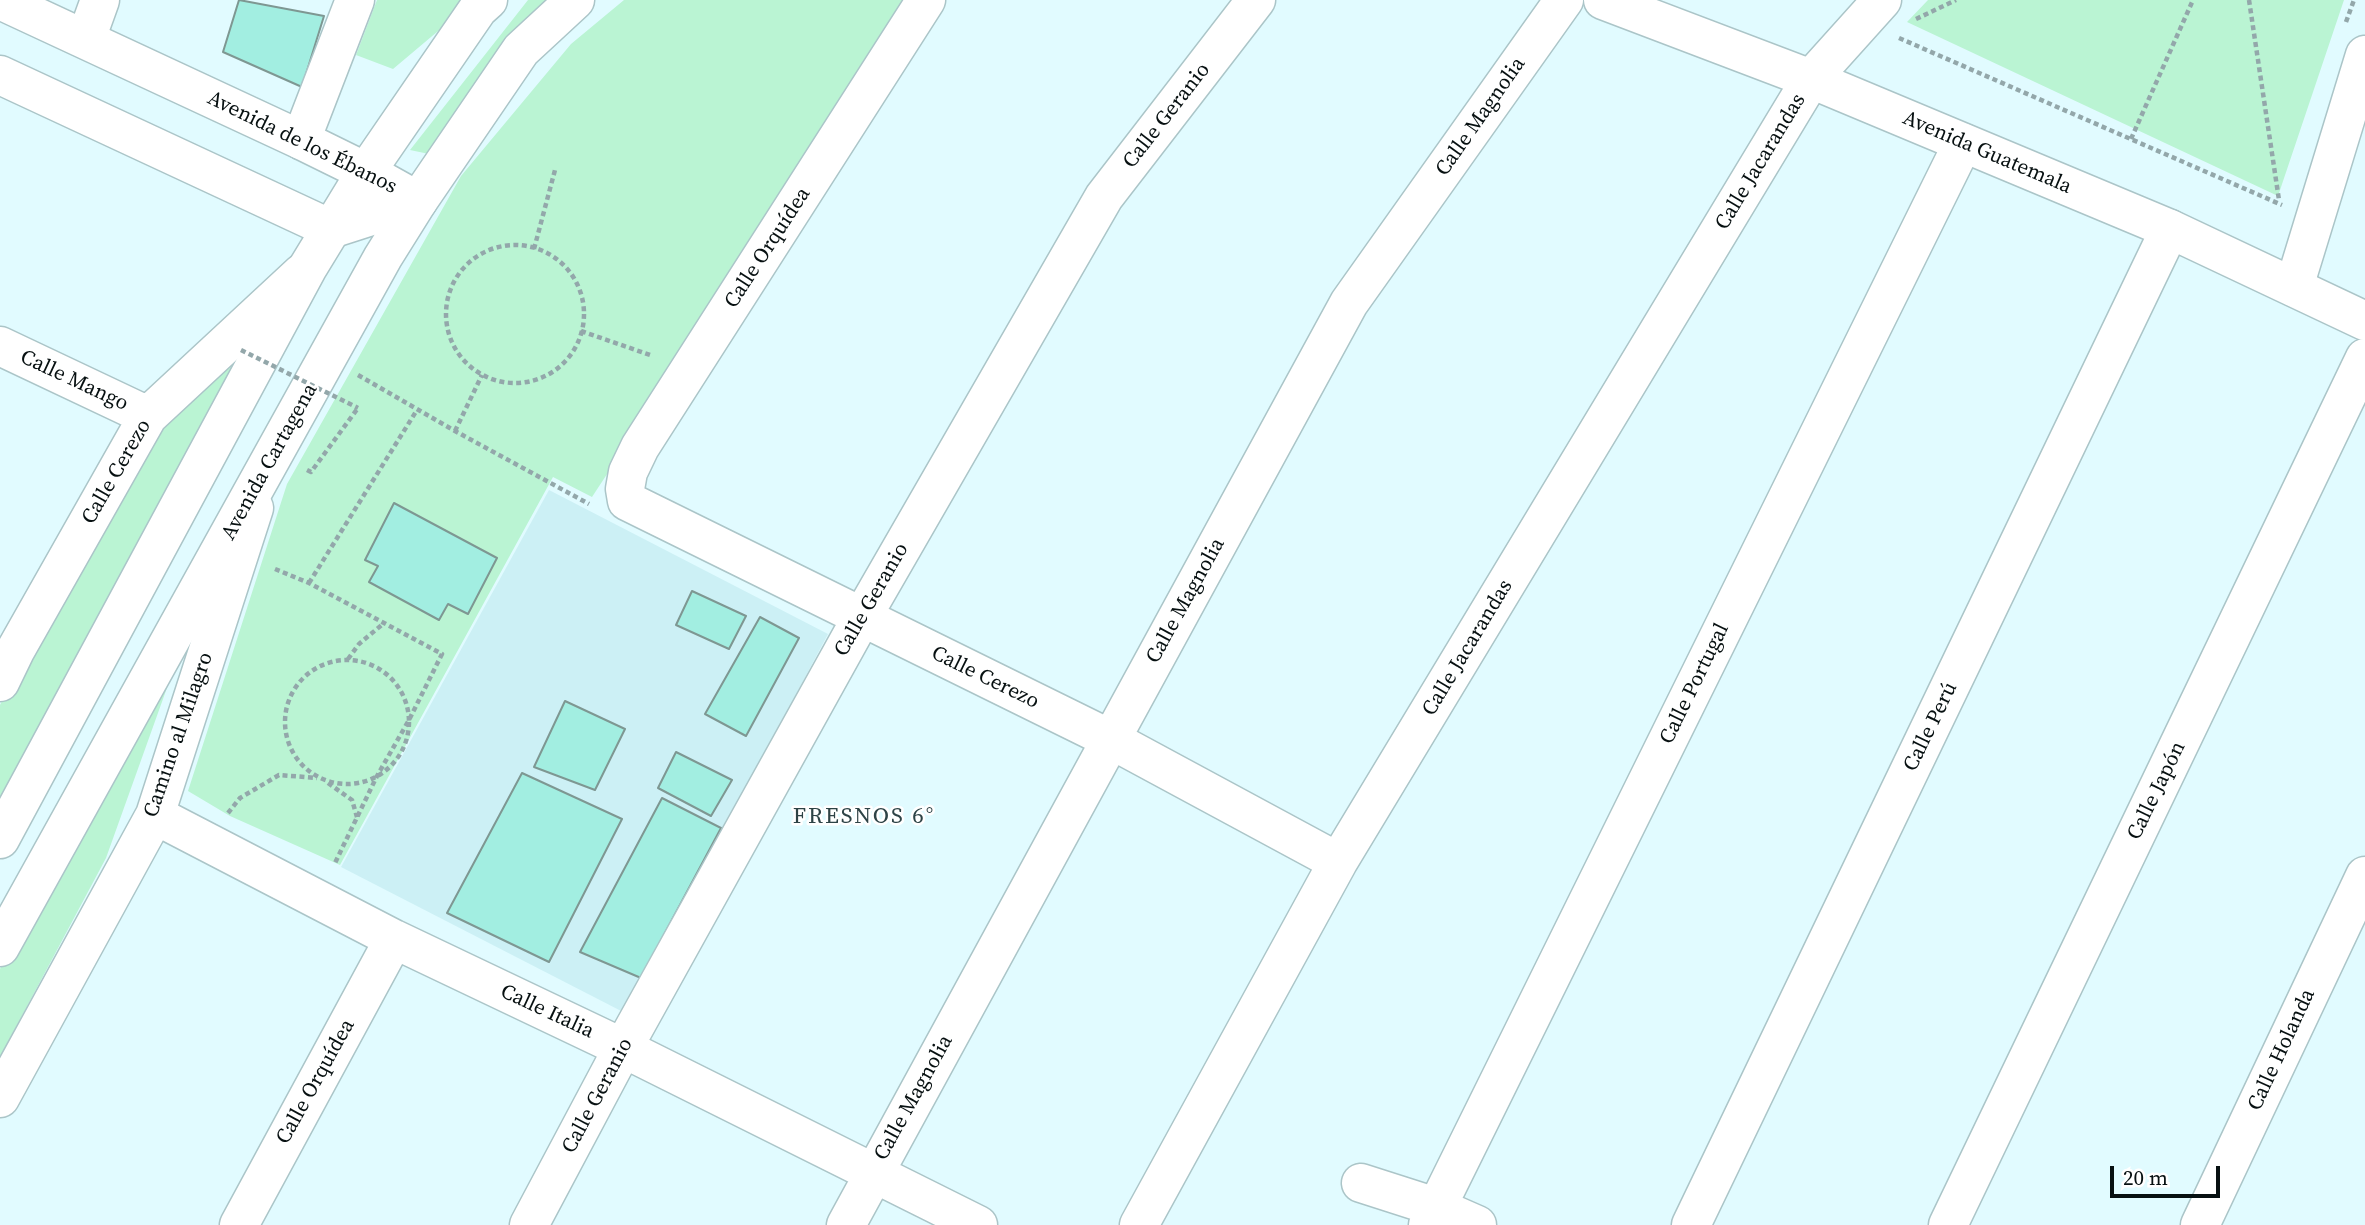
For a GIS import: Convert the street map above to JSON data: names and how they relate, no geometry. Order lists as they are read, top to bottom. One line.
{"streets":{"street":["Calle Geranio","Calle Magnolia","Avenida de los Ébanos","Avenida Guatemala","Calle Jacarandas","Calle Orquídea","Calle Mango","Avenida Cartagena","Calle Cerezo","Calle Portugal","Calle Perú","Camino al Milagro","Calle Japón","Calle Italia","Calle Holanda"]},"crossings":[["Calle Geranio","Calle Cerezo"],["Calle Geranio","Calle Italia"],["Calle Magnolia","Calle Cerezo"],["Calle Magnolia","Calle Italia"],["Avenida de los Ébanos","Avenida Cartagena"],["Avenida Guatemala","Calle Jacarandas"],["Avenida Guatemala","Calle Portugal"],["Avenida Guatemala","Calle Perú"],["Calle Jacarandas","Calle Cerezo"],["Calle Orquídea","Calle Cerezo"],["Calle Orquídea","Calle Italia"],["Calle Mango","Calle Cerezo"],["Avenida Cartagena","Camino al Milagro"],["Camino al Milagro","Calle Italia"]],"districts":["FRESNOS 6°"],"scale_bar":"20 m"}
